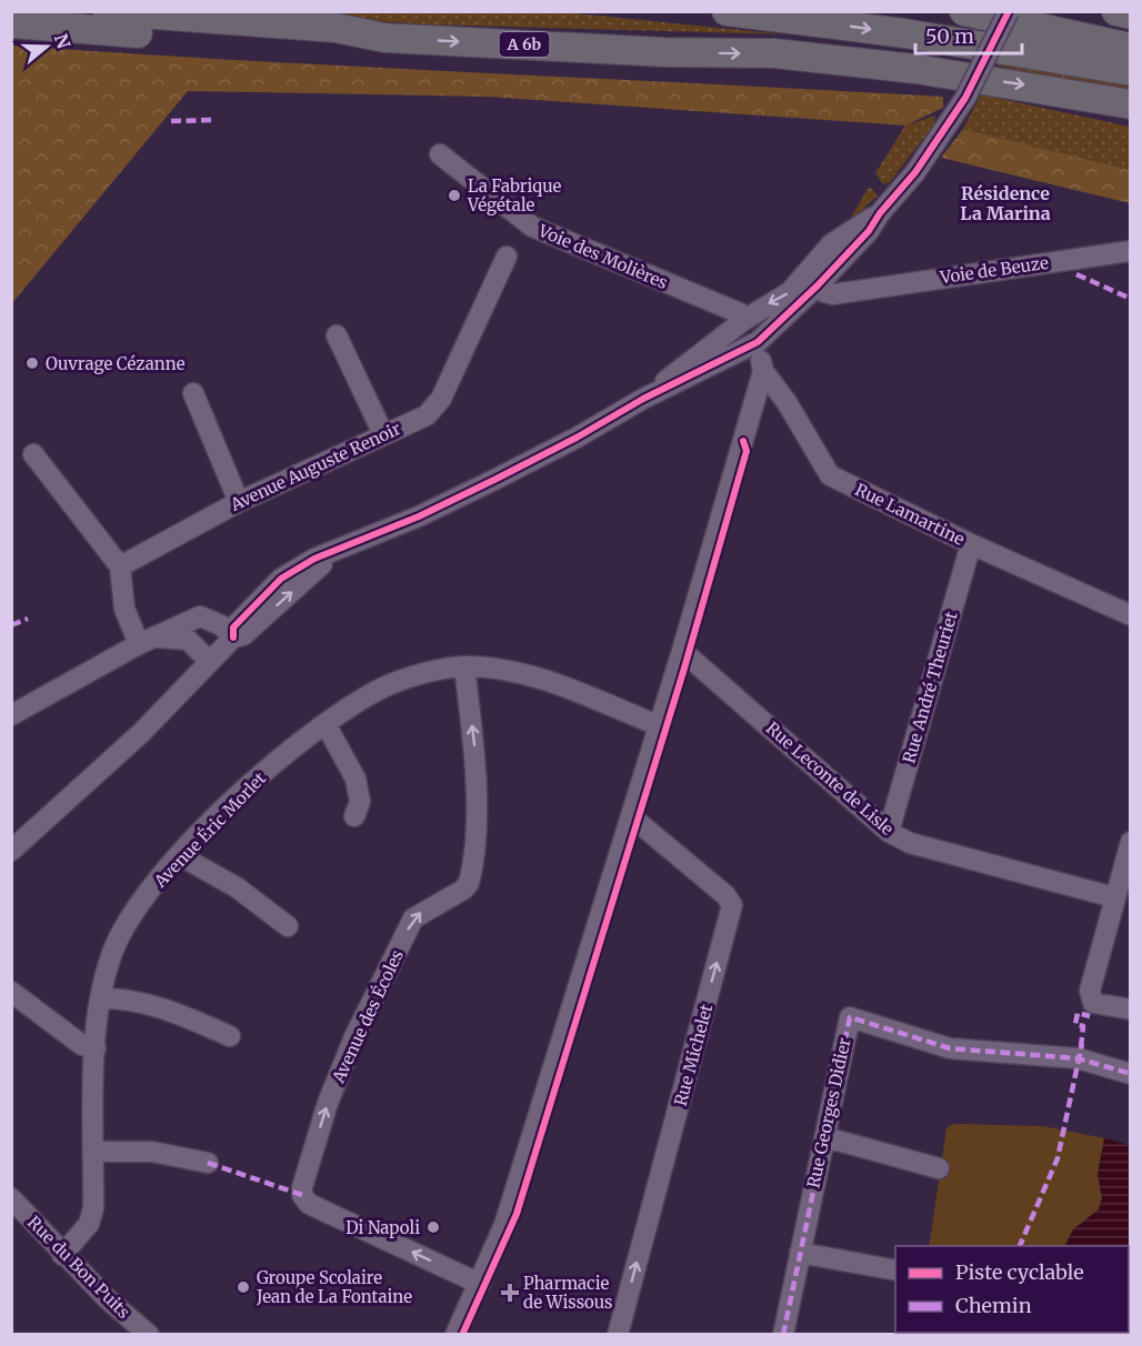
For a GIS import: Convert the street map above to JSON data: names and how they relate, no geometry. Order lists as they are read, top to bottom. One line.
{"streets":{"highway":["A 6b"],"street":["Voie des Molières","Voie de Beuze","Avenue Auguste Renoir","Rue Lamartine","Rue André Theuriet","Rue Leconte de Lisle","Avenue Éric Morlet","Avenue des Écoles","Rue Michelet","Rue Georges Didier","Rue du Bon Puits"]},"crossings":[["Voie des Molières","Rue Lamartine"],["Rue Lamartine","Rue André Theuriet"],["Rue André Theuriet","Rue Leconte de Lisle"],["Avenue Éric Morlet","Avenue des Écoles"],["Avenue Éric Morlet","Rue du Bon Puits"]],"districts":["Résidence La Marina"],"places":{"other":["La Fabrique Végétale","Ouvrage Cézanne","Di Napoli","Groupe Scolaire Jean de La Fontaine"],"health":["Pharmacie de Wissous"]},"legend":["Piste cyclable","Chemin"],"scale_bar":"50 m","north":"right"}
